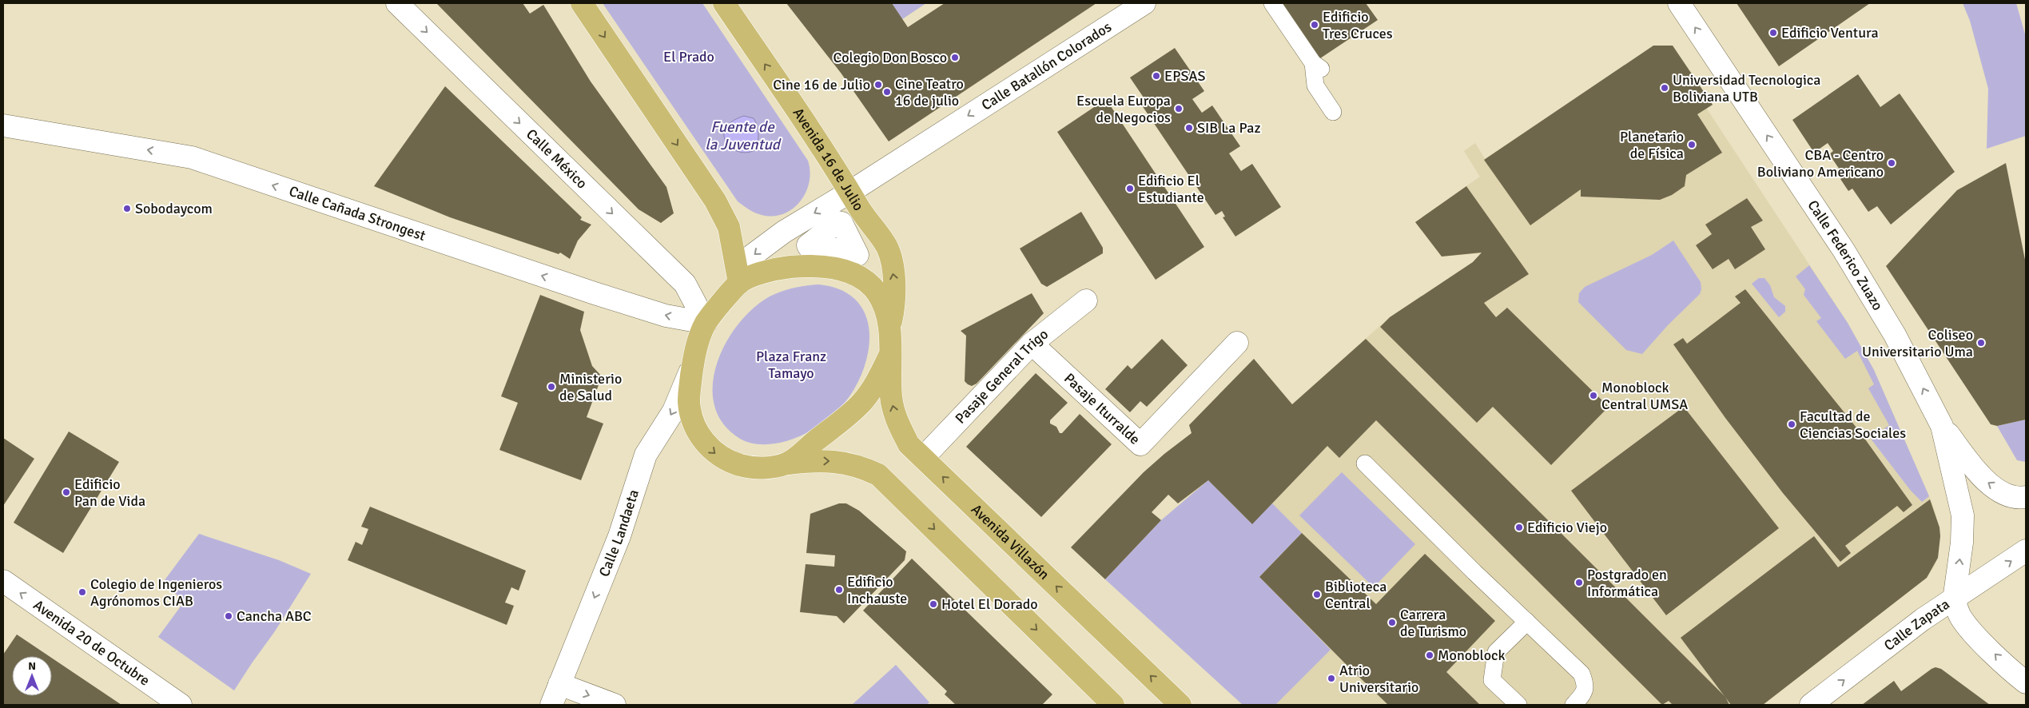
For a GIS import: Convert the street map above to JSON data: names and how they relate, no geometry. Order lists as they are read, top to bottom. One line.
{"streets":{"main road":["Calle Batallón Colorados","Calle México","Avenida 16 de Julio","Calle Cañada Strongest","Calle Federico Zuazo","Pasaje General Trigo","Pasaje Iturralde","Calle Landaeta","Avenida Villazón","Calle Zapata","Avenida 20 de Octubre"]},"crossings":[["Calle Batallón Colorados","Avenida 16 de Julio"],["Calle México","Calle Cañada Strongest"],["Calle Federico Zuazo","Calle Zapata"],["Pasaje General Trigo","Pasaje Iturralde"],["Pasaje General Trigo","Avenida Villazón"]],"one_way":["Calle Batallón Colorados","Calle Cañada Strongest","Calle Federico Zuazo","Calle Landaeta","Calle Zapata","Avenida 20 de Octubre"],"water":["Fuente de la Juventud"],"parks":["El Prado","Plaza Franz Tamayo"],"places":["Edificio Tres Cruces","Edificio Ventura","Colegio Don Bosco","EPSAS","Cine 16 de Julio","Universidad Tecnologica Boliviana UTB","Cine Teatro 16 de julio","Escuela Europa de Negocios","SIB La Paz","Planetario de Física","CBA - Centro Boliviano Americano","Edificio El Estudiante","Sobodaycom","Coliseo Universitario Uma","Ministerio de Salud","Monoblock Central UMSA","Facultad de Ciencias Sociales","Edificio Pan de Vida","Edificio Viejo","Postgrado en Informática","Edificio Inchauste","Colegio de Ingenieros Agrónomos CIAB","Biblioteca Central","Hotel El Dorado","Cancha ABC","Carrera de Turismo","Monoblock","Atrio Universitario"],"north":"top"}
